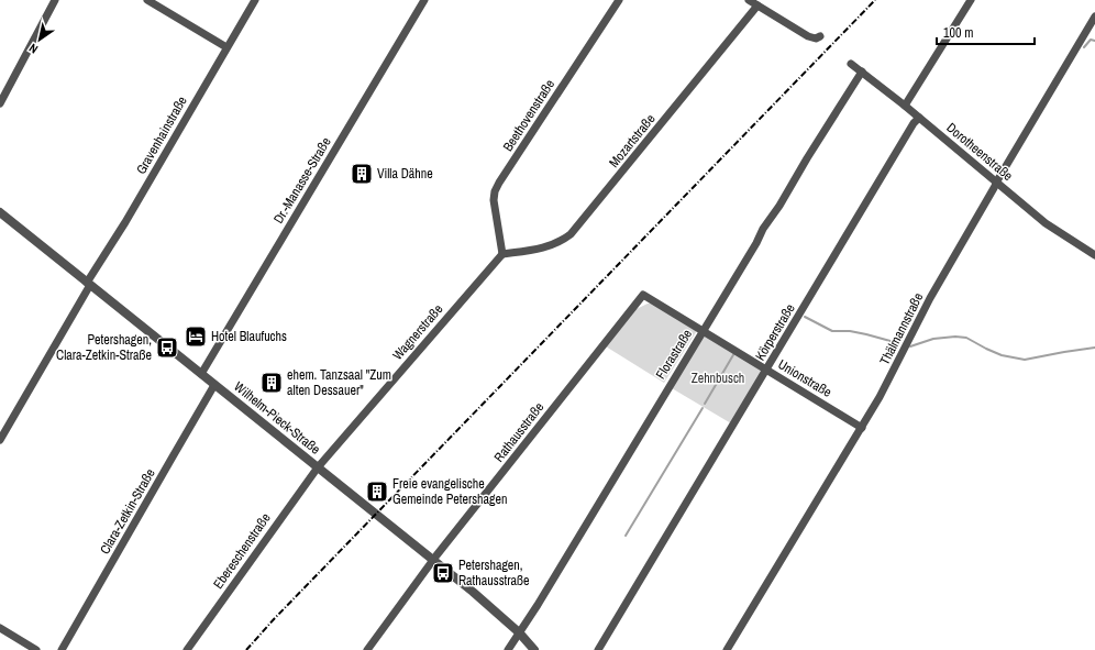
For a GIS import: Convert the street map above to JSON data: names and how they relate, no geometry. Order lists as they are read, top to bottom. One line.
{"streets":{"street":["Beethovenstraße","Gravenhainstraße","Mozartstraße","Dorotheenstraße","Dr.-Manasse-Straße","Thälmannstraße","Wagnerstraße","Körperstraße","Florastraße","Unionstraße","Wilhelm-Pieck-Straße","Rathausstraße","Clara-Zetkin-Straße","Ebereschenstraße"]},"crossings":[["Beethovenstraße","Mozartstraße"],["Beethovenstraße","Wagnerstraße"],["Gravenhainstraße","Wilhelm-Pieck-Straße"],["Mozartstraße","Wagnerstraße"],["Dorotheenstraße","Thälmannstraße"],["Dorotheenstraße","Körperstraße"],["Dorotheenstraße","Florastraße"],["Dr.-Manasse-Straße","Wilhelm-Pieck-Straße"],["Thälmannstraße","Unionstraße"],["Wagnerstraße","Wilhelm-Pieck-Straße"],["Wagnerstraße","Ebereschenstraße"],["Körperstraße","Unionstraße"],["Florastraße","Unionstraße"],["Florastraße","Wilhelm-Pieck-Straße"],["Unionstraße","Rathausstraße"],["Wilhelm-Pieck-Straße","Rathausstraße"],["Wilhelm-Pieck-Straße","Clara-Zetkin-Straße"],["Wilhelm-Pieck-Straße","Ebereschenstraße"]],"parks":["Zehnbusch"],"places":{"building":["Villa Dähne","ehem. Tanzsaal \"Zum alten Dessauer\"","Freie evangelische Gemeinde Petershagen"],"hotel":["Hotel Blaufuchs"],"bus stop":["Petershagen, Clara-Zetkin-Straße","Petershagen, Rathausstraße"]},"scale_bar":"100 m","north":"bottom left"}
